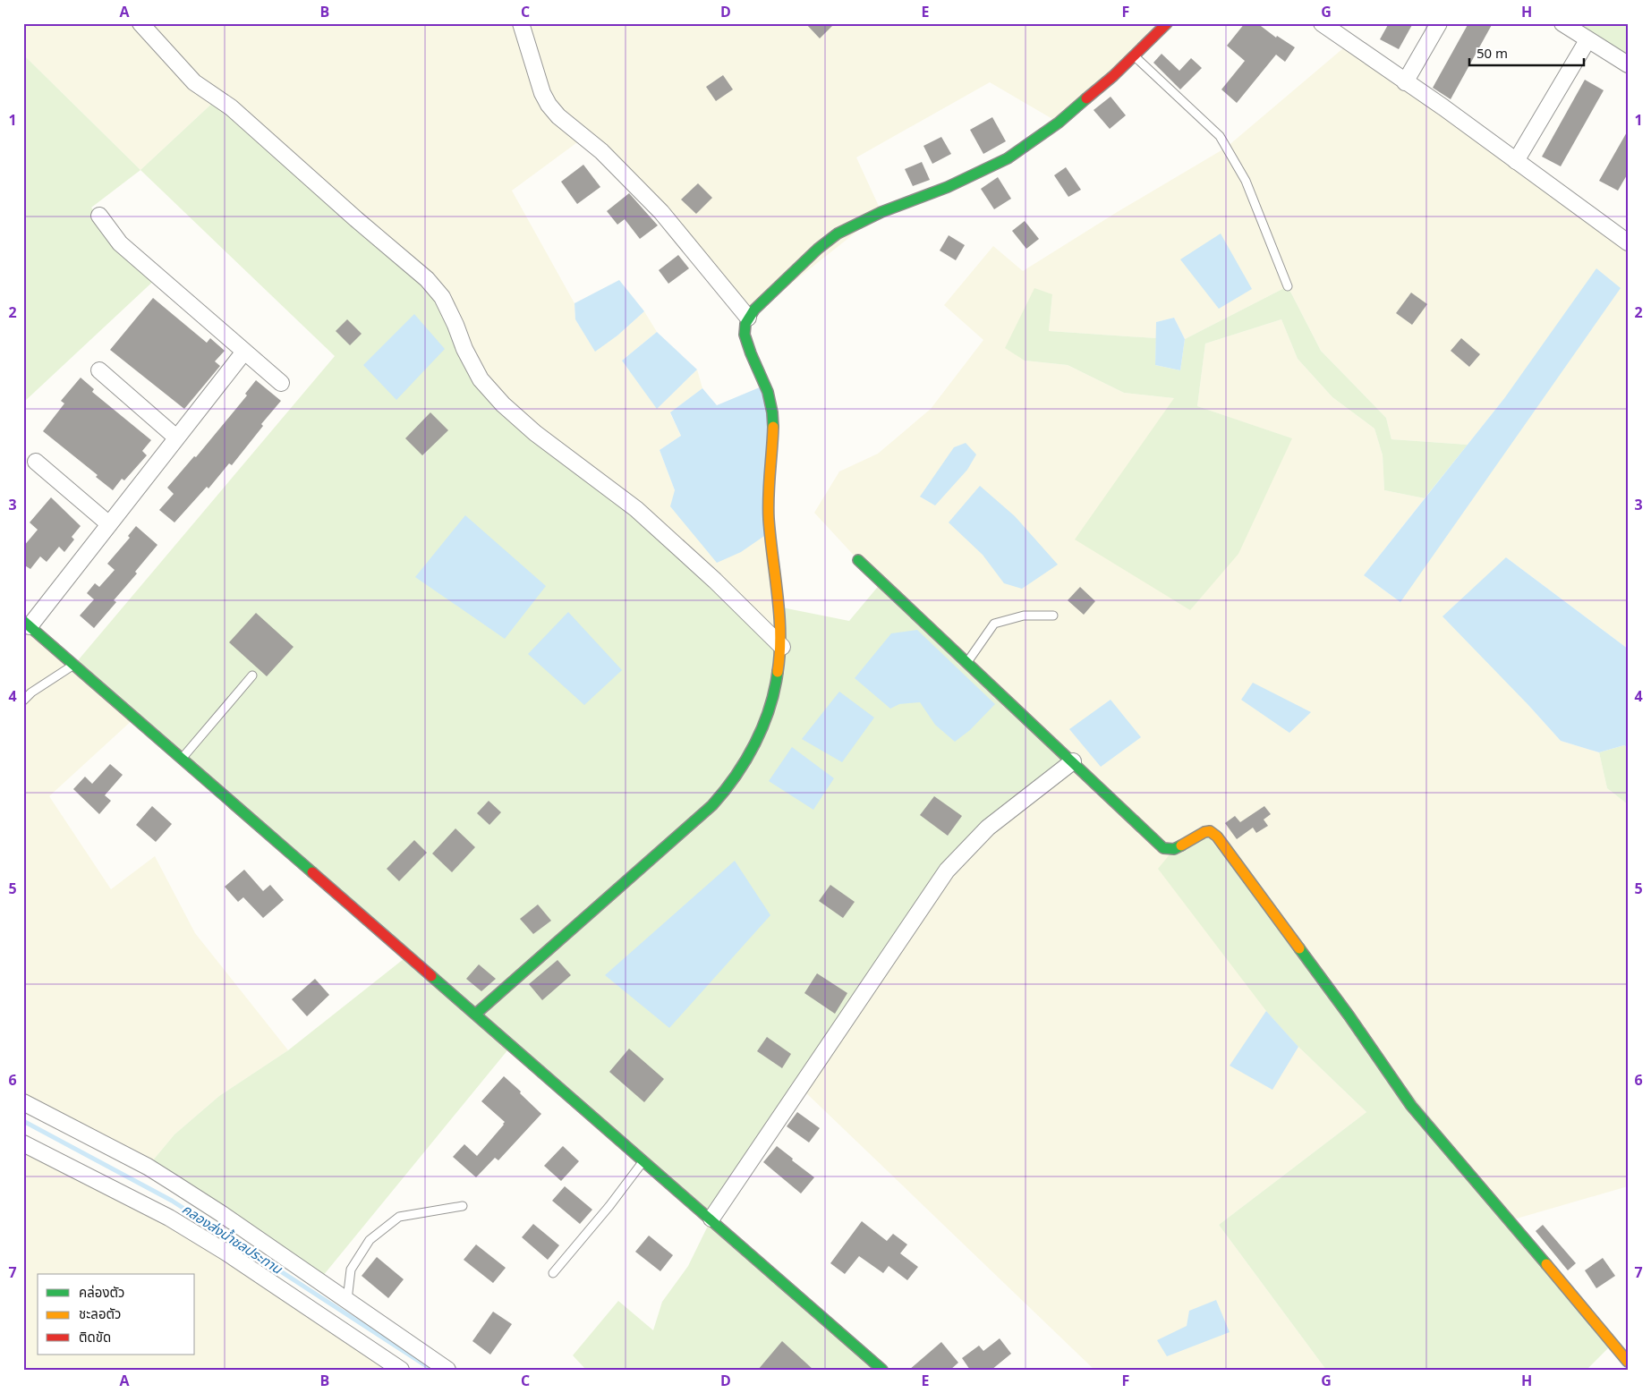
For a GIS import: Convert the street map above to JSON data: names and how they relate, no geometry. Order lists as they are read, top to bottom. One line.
{"water":["คลองส่งน้ำชลประทาน"],"legend":["คล่องตัว","ชะลอตัว","ติดขัด"],"scale_bar":"50 m","grid":{"columns":["A","B","C","D","E","F","G","H"],"rows":["1","2","3","4","5","6","7"]}}
